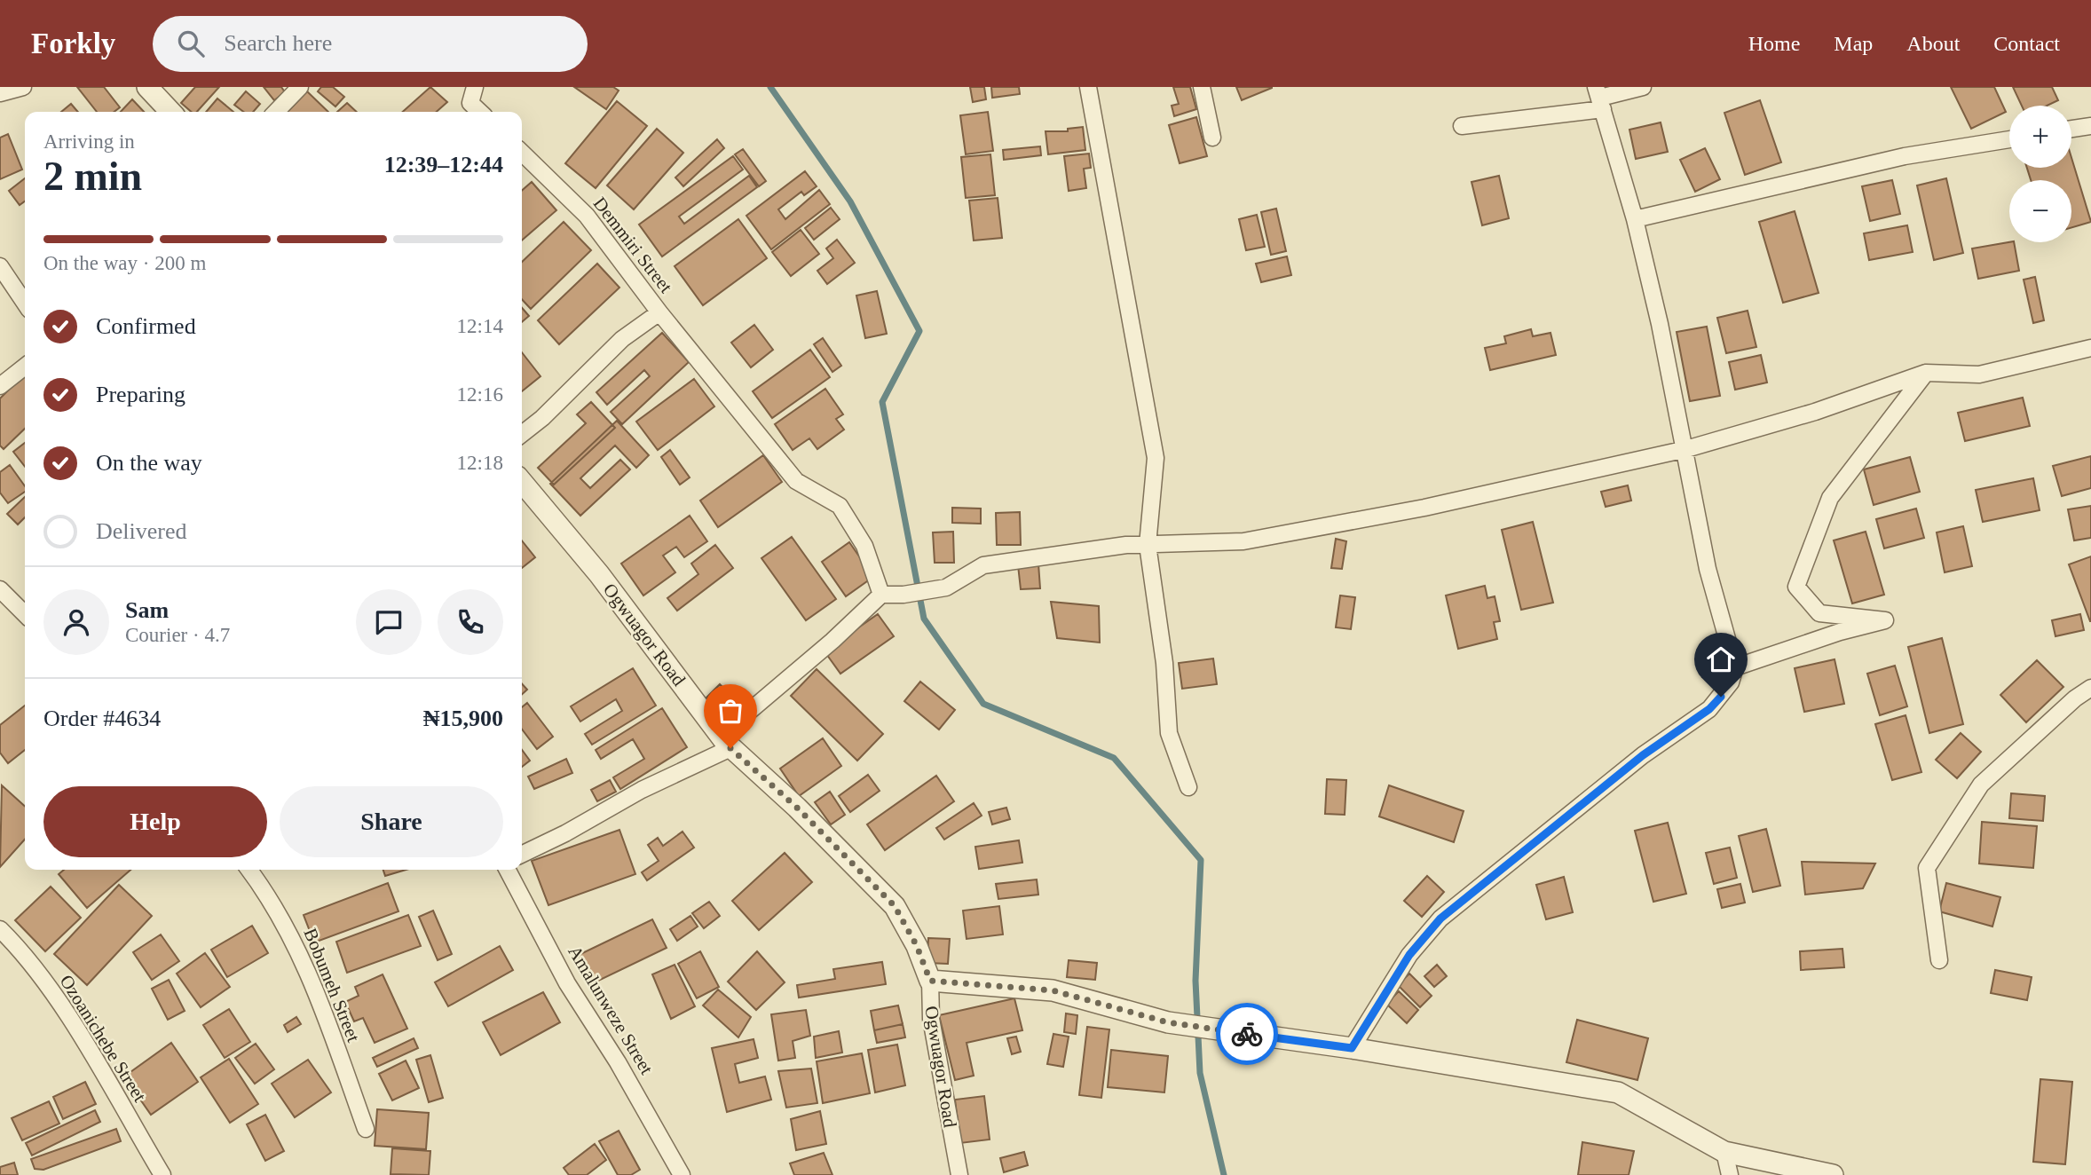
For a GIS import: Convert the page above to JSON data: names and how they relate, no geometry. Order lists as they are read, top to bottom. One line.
{"streets":{"street":["Demmiri Street","Ogwuagor Road","Bobumeh Street","Amalunweze Street","Ozoanichebe Street"]},"page":{"header":"Forkly","search":"Search here","nav":["Home","Map","About","Contact"],"map_buttons":["+","−"],"heading":["2 min","Arriving in","12:39–12:44"],"panel":["Sam","Courier · 4.7","Order #4634","₦15,900"],"bar":"On the way · 200 m","list":[["Confirmed","12:14"],["Preparing","12:16"],["On the way","12:18"],"Delivered"],"buttons":["Help","Share"]}}
